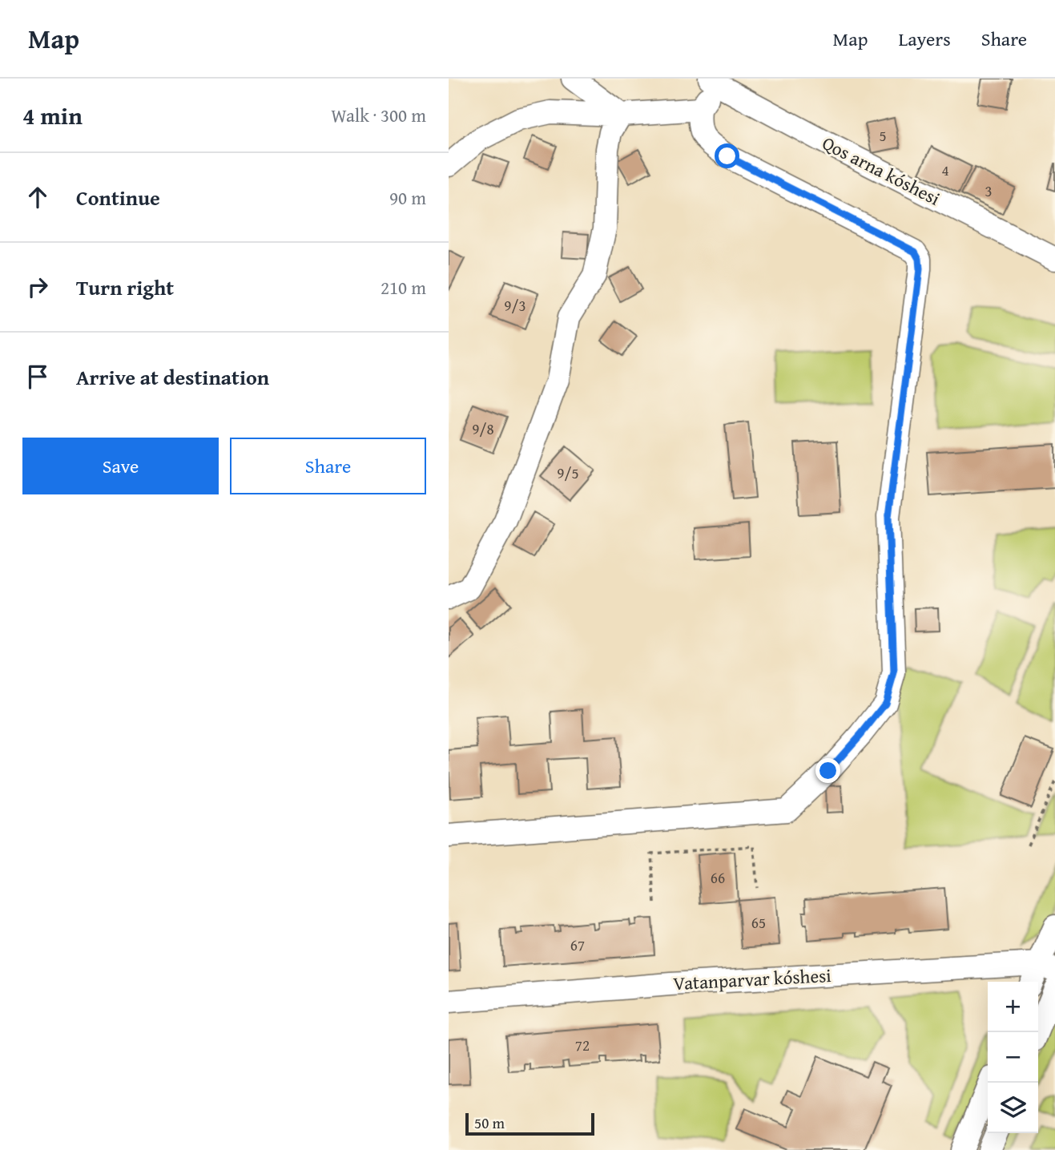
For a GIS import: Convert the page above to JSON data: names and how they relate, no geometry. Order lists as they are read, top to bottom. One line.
{"streets":{"street":["Qos arna kóshesi","Vatanparvar kóshesi"]},"house_numbers":["5","4","3","9/3","9/8","9/5","66","65","67","72"],"scale_bar":"50 m","page":{"header":"Map","nav":["Map","Layers","Share"],"heading":["4 min","Walk · 300 m"],"list":[["Continue","90 m"],["Turn right","210 m"],"Arrive at destination"],"buttons":["Save","Share"],"map_buttons":["+","−"],"scale":"50 m"}}
